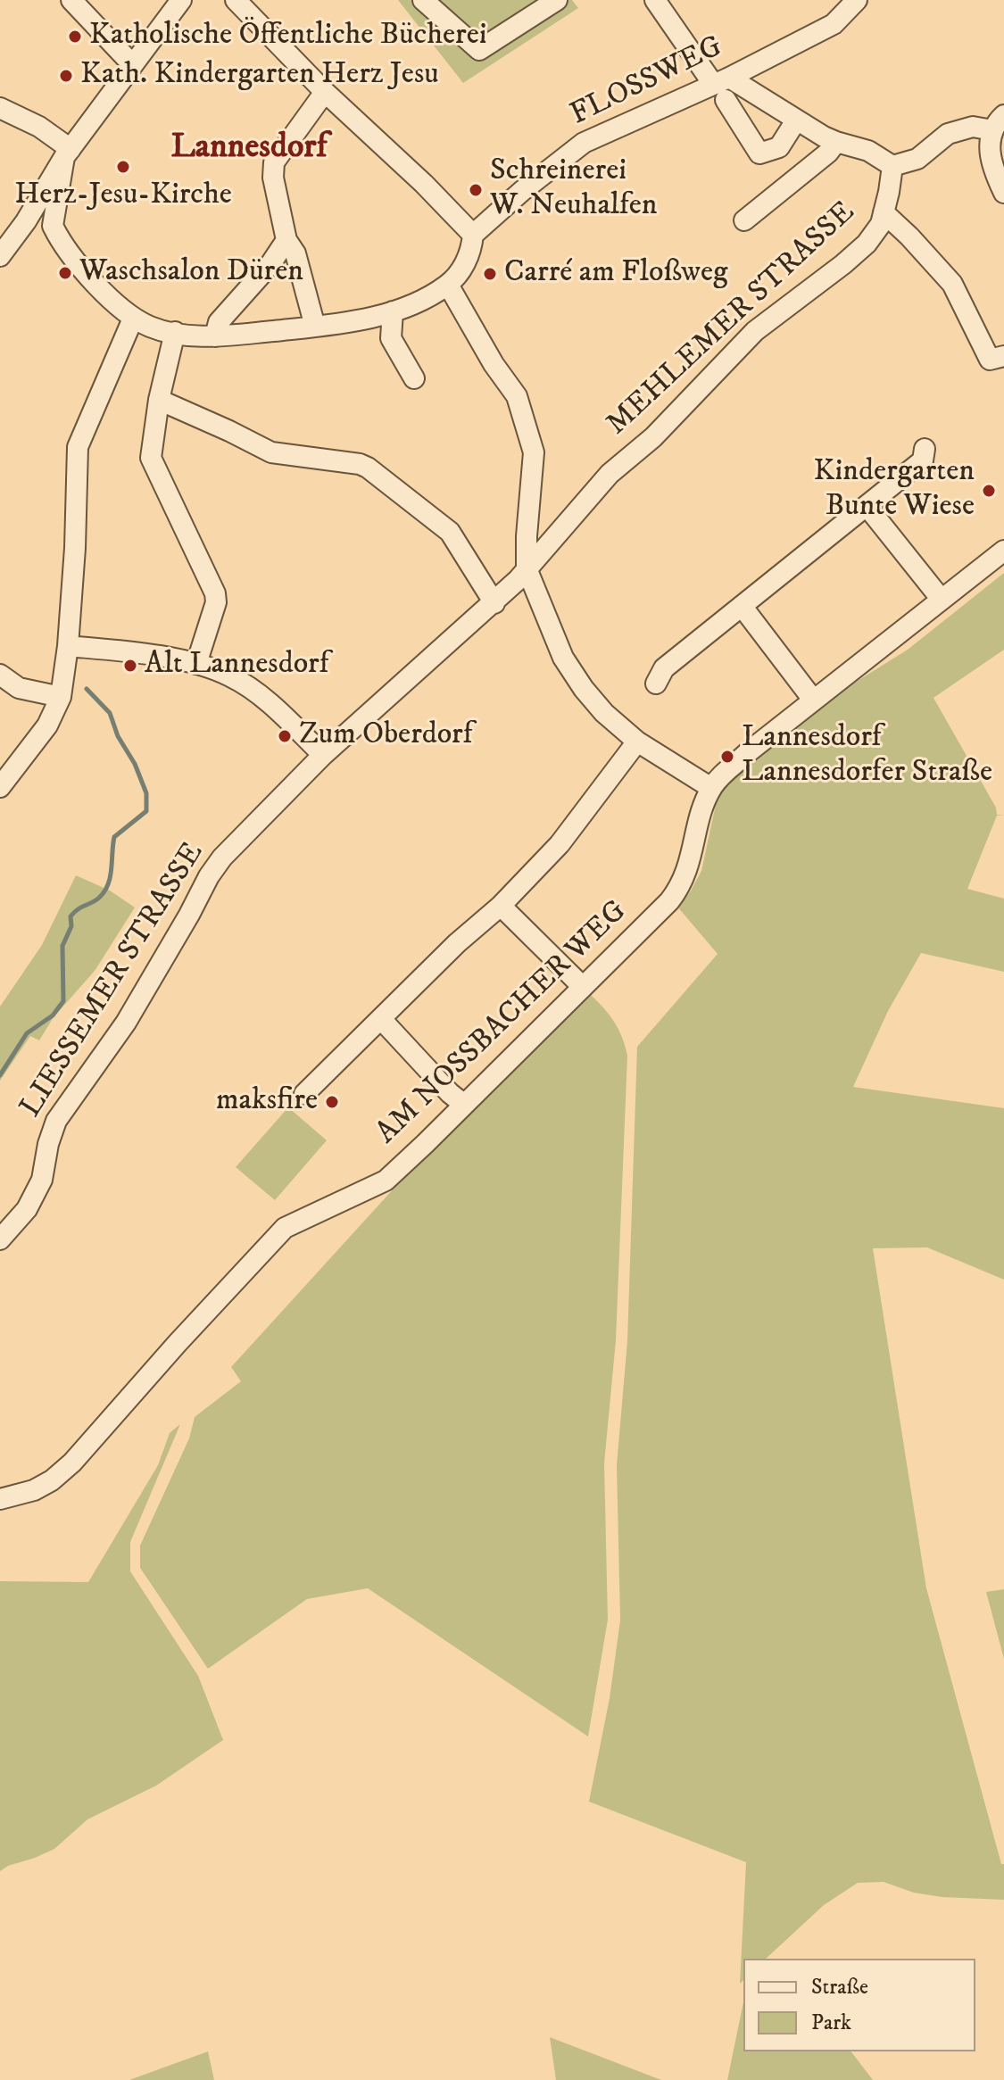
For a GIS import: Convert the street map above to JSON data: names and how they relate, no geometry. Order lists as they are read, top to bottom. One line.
{"streets":{"street":["FLOSSWEG","MEHLEMER STRASSE","LIESSEMER STRASSE","AM NOSSBACHER WEG"]},"crossings":[["MEHLEMER STRASSE","LIESSEMER STRASSE"]],"districts":["Lannesdorf"],"places":["Katholische Öffentliche Bücherei","Kath. Kindergarten Herz Jesu","Herz-Jesu-Kirche","Schreinerei W. Neuhalfen","Waschsalon Düren","Carré am Floßweg","Kindergarten Bunte Wiese","Alt Lannesdorf","Zum Oberdorf","Lannesdorf Lannesdorfer Straße","maksfire"],"legend":["Straße","Park"]}
